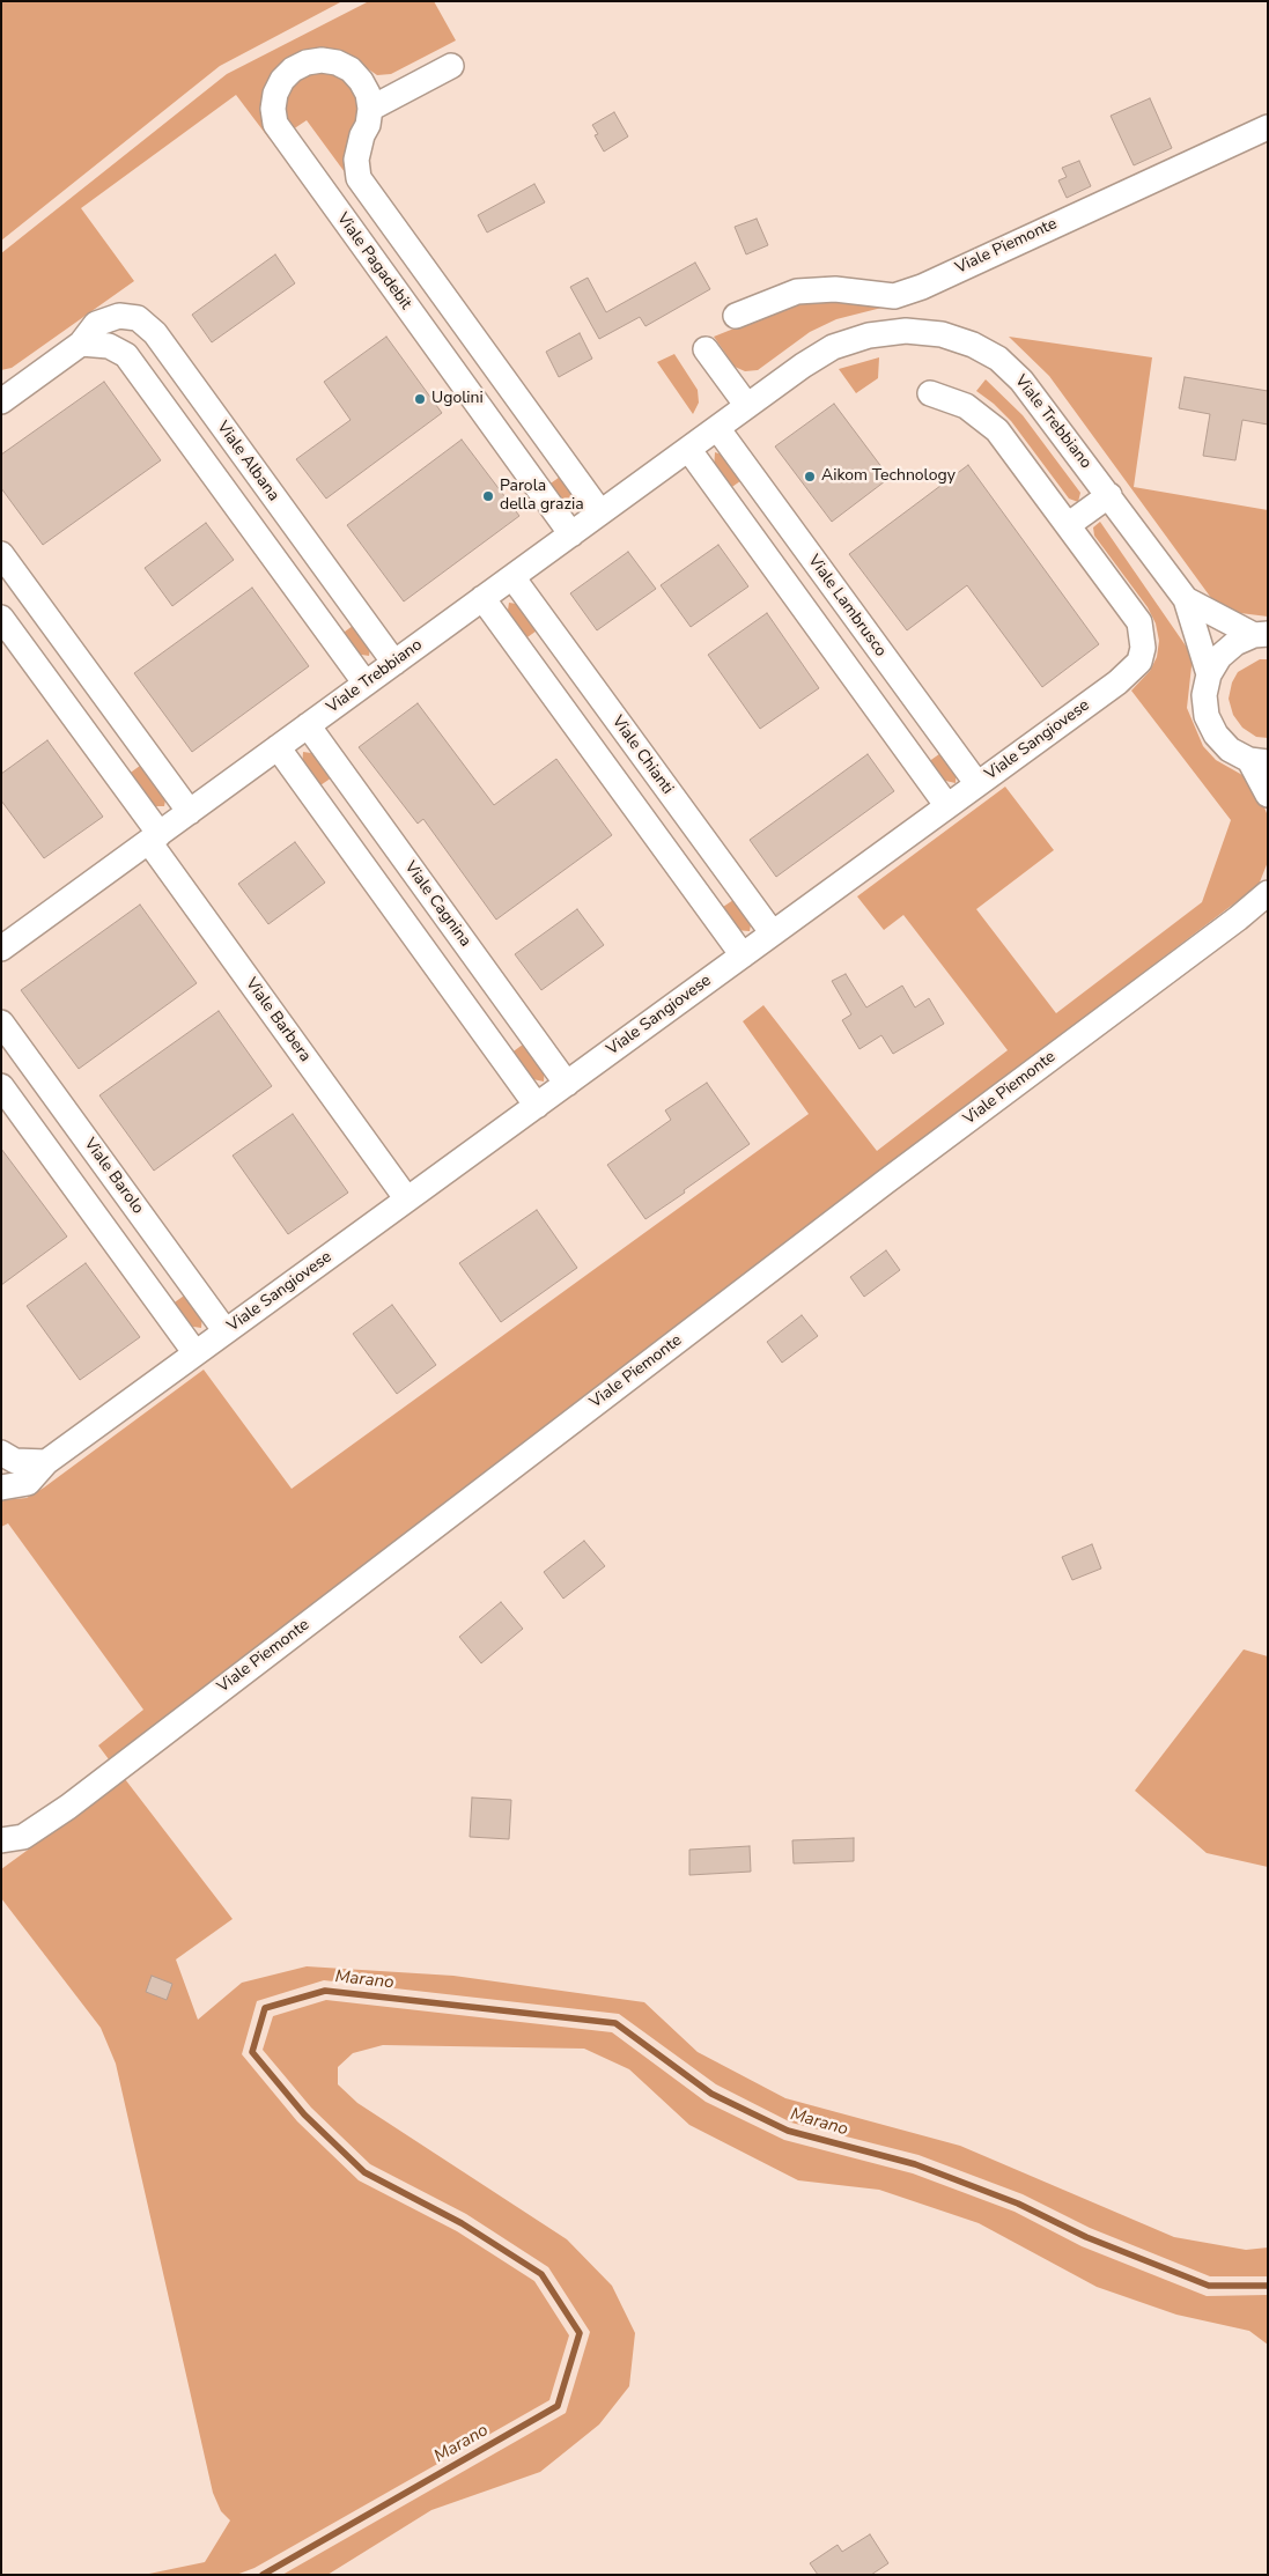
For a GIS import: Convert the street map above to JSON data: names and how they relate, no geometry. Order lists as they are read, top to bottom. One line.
{"streets":{"street":["Viale Piemonte","Viale Pagadebit","Viale Trebbiano","Viale Albana","Viale Lambrusco","Viale Sangiovese","Viale Chianti","Viale Cagnina","Viale Barbera","Viale Barolo"]},"crossings":[["Viale Pagadebit","Viale Trebbiano"],["Viale Trebbiano","Viale Albana"],["Viale Trebbiano","Viale Lambrusco"],["Viale Trebbiano","Viale Chianti"],["Viale Trebbiano","Viale Cagnina"],["Viale Trebbiano","Viale Barbera"],["Viale Lambrusco","Viale Sangiovese"],["Viale Sangiovese","Viale Chianti"],["Viale Sangiovese","Viale Cagnina"],["Viale Sangiovese","Viale Barbera"],["Viale Sangiovese","Viale Barolo"]],"water":["Marano"],"places":["Ugolini","Aikom Technology","Parola della grazia"]}
